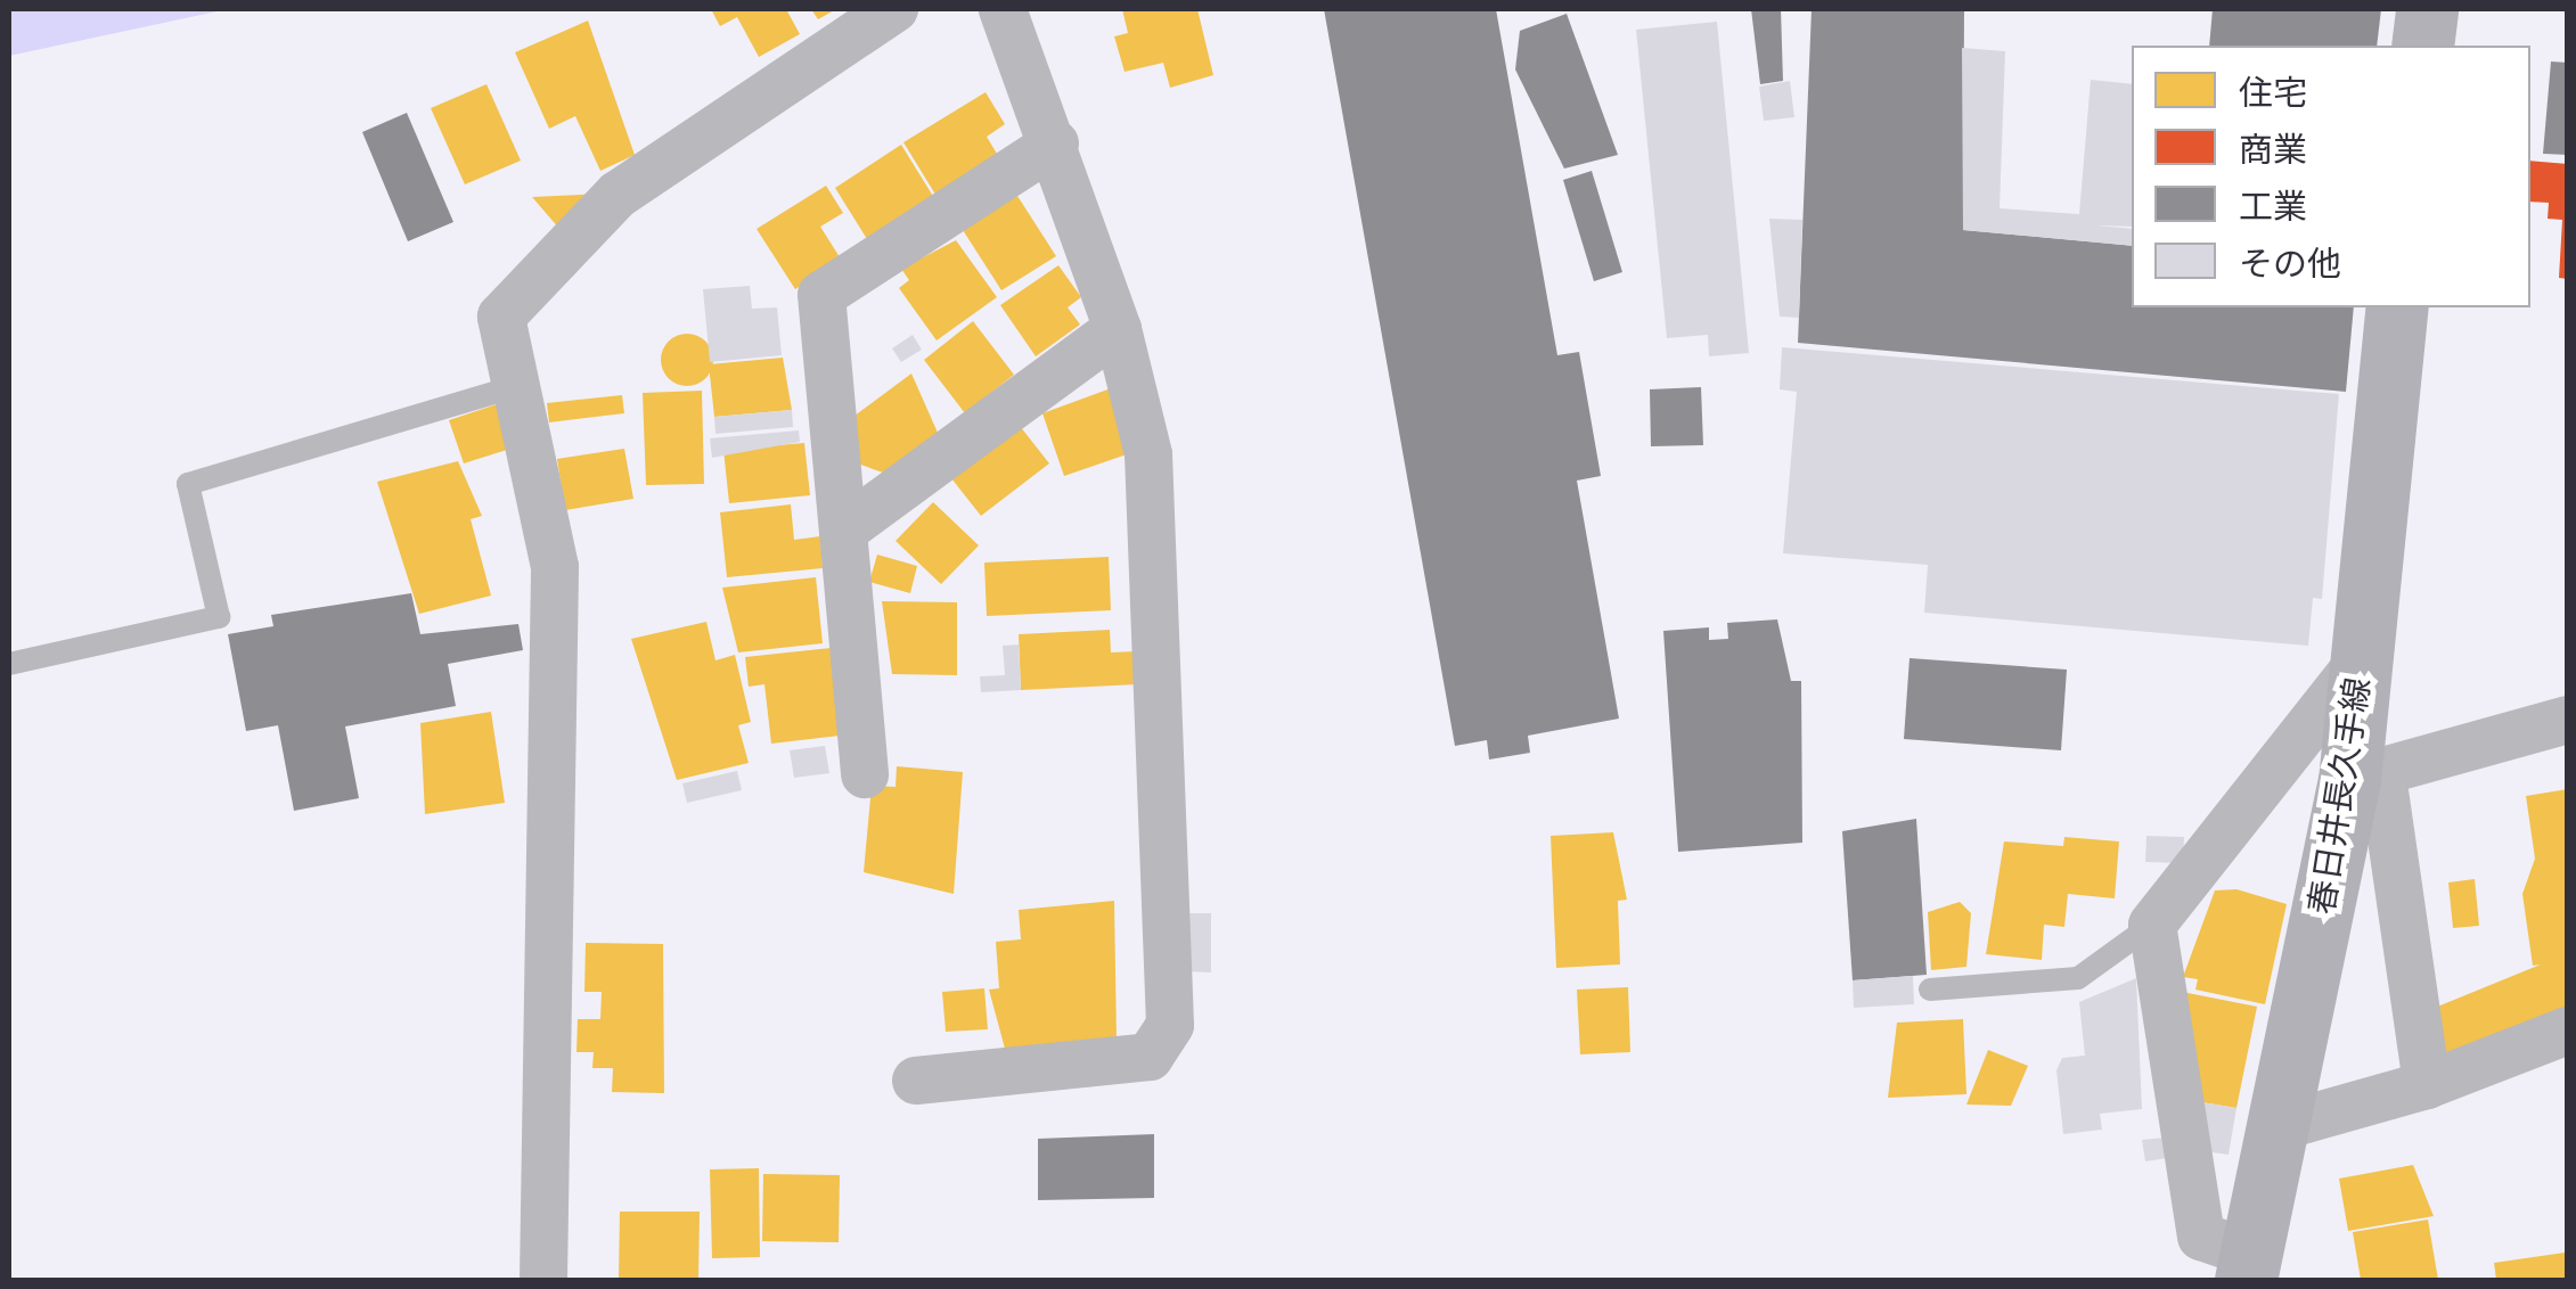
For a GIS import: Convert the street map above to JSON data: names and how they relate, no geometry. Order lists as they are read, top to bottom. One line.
{"streets":{"main road":["春日井長久手線"]},"legend":["住宅","商業","工業","その他"]}
